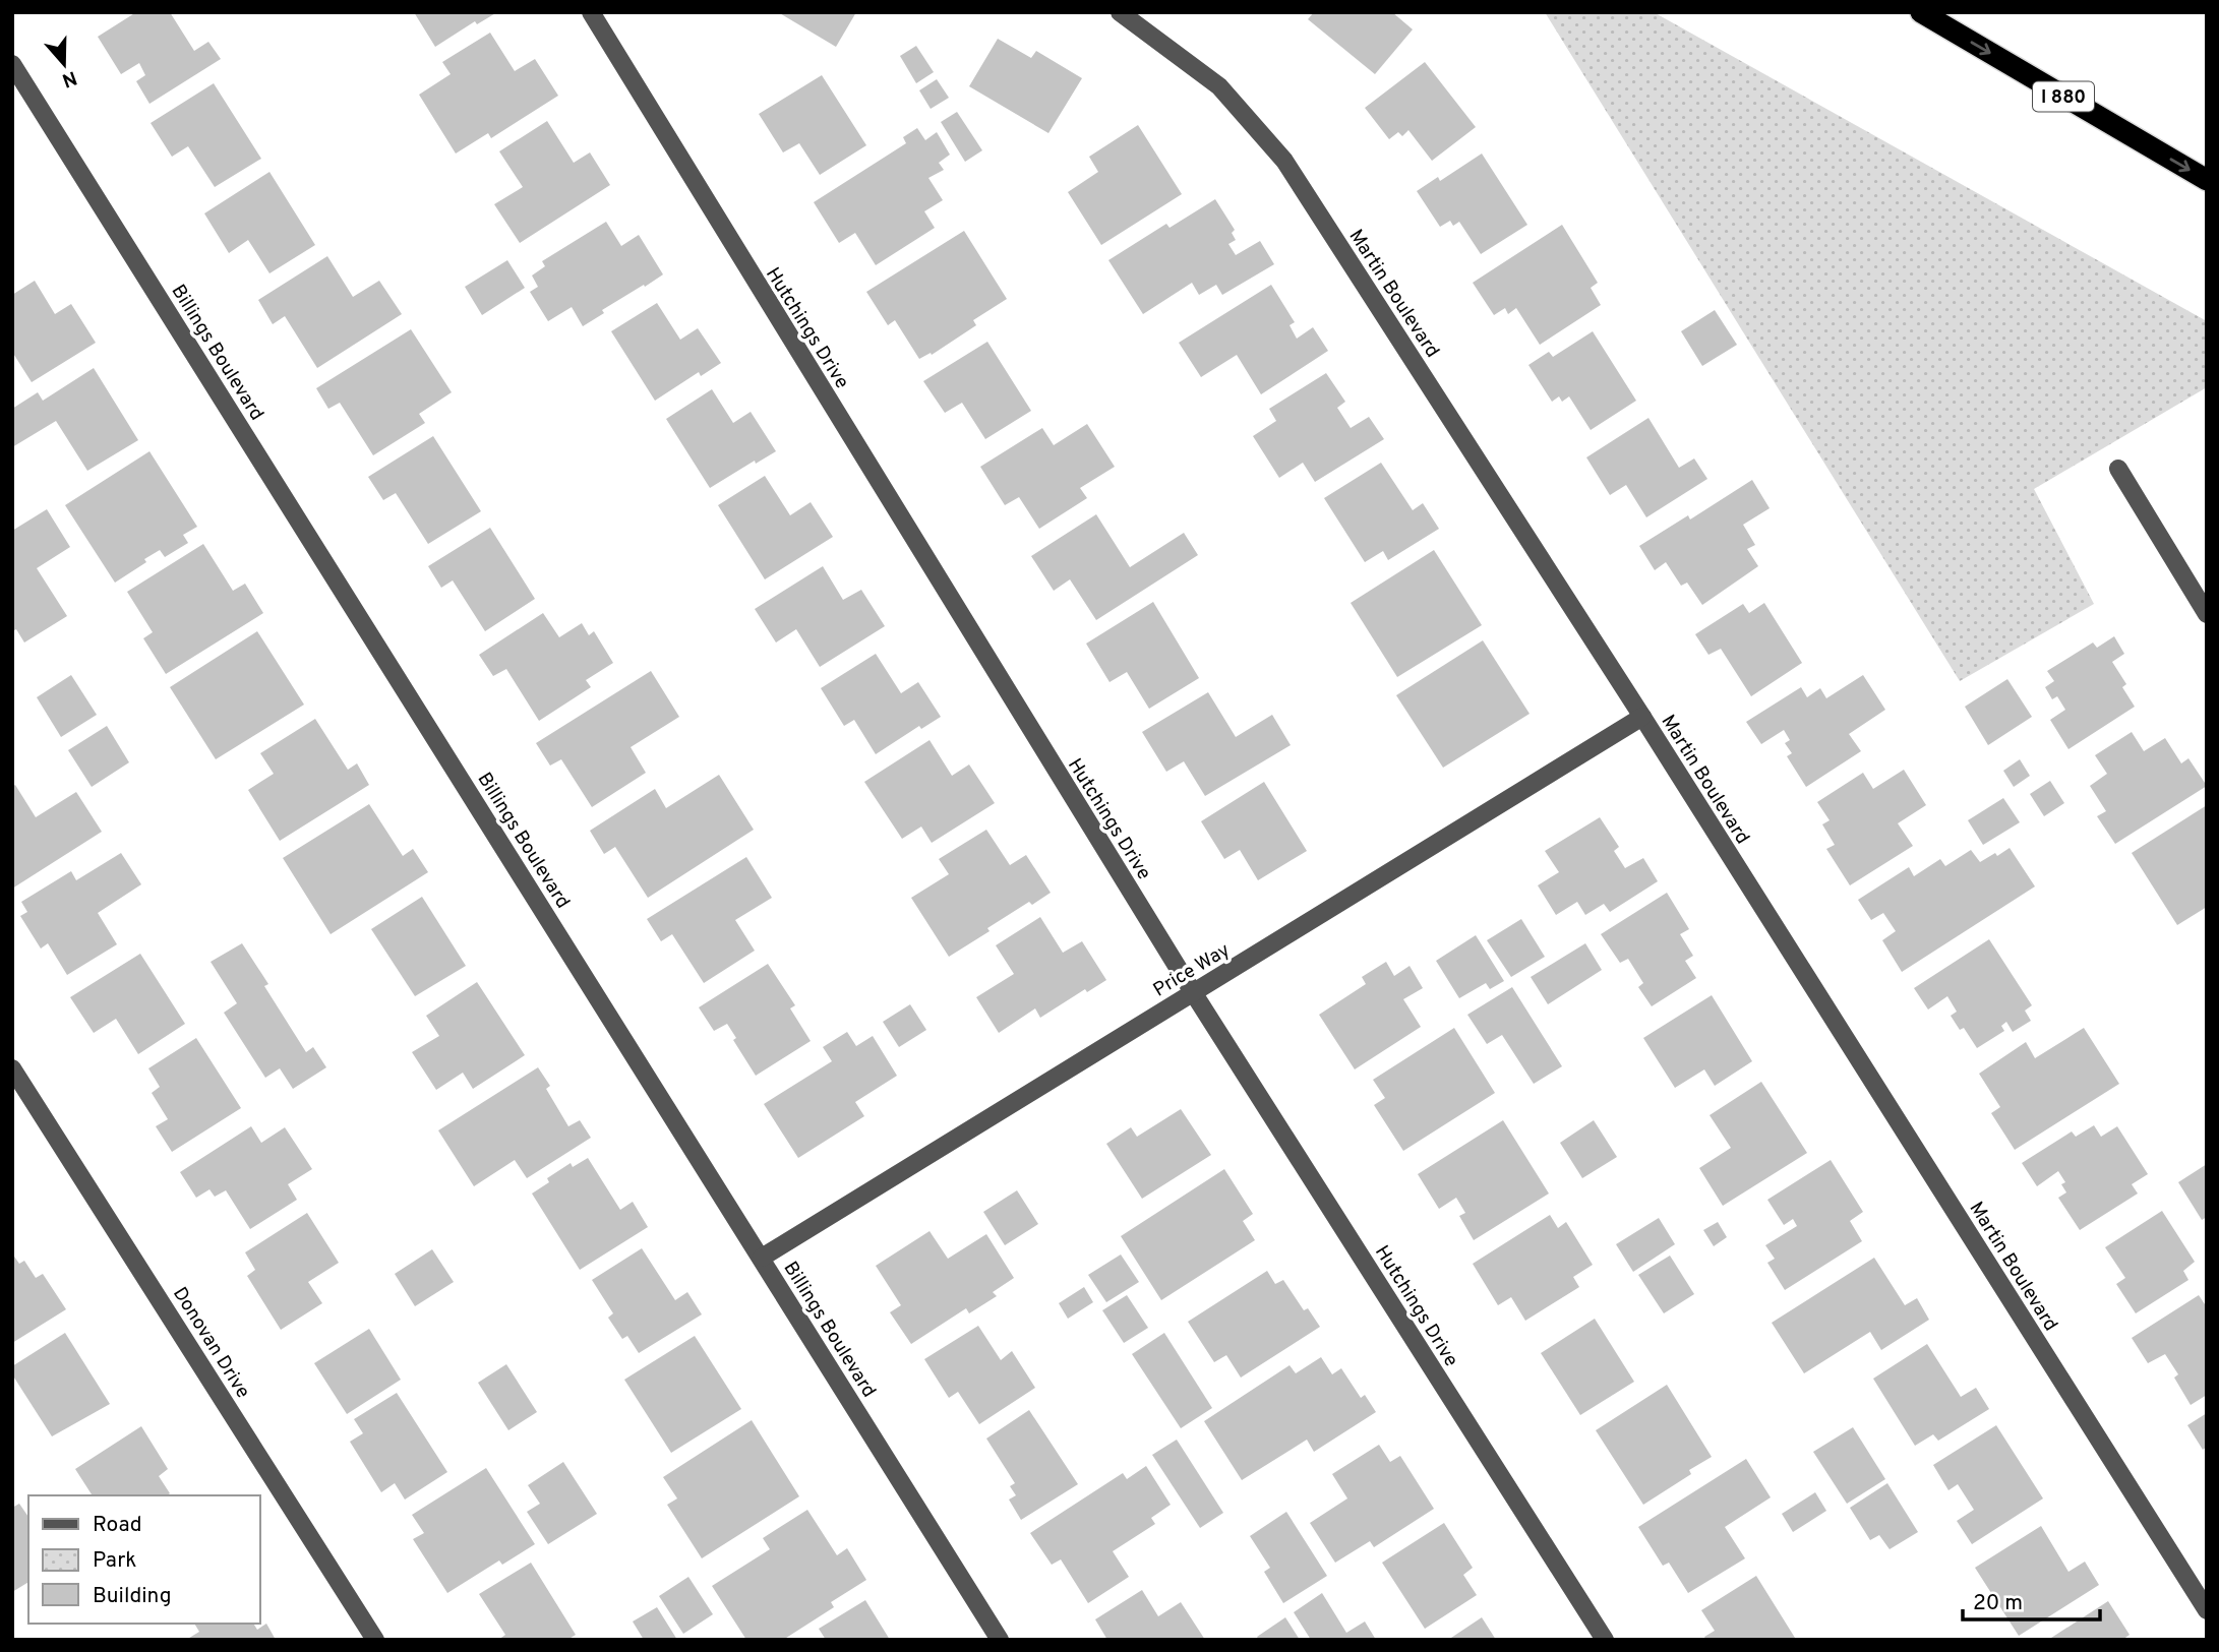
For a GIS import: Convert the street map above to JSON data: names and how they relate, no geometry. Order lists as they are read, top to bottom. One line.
{"streets":{"highway":["I 880"],"street":["Martin Boulevard","Hutchings Drive","Billings Boulevard","Price Way","Donovan Drive"]},"crossings":[["Martin Boulevard","Price Way"],["Hutchings Drive","Price Way"],["Billings Boulevard","Price Way"]],"legend":["Road","Park","Building"],"scale_bar":"20 m","north":"bottom"}
